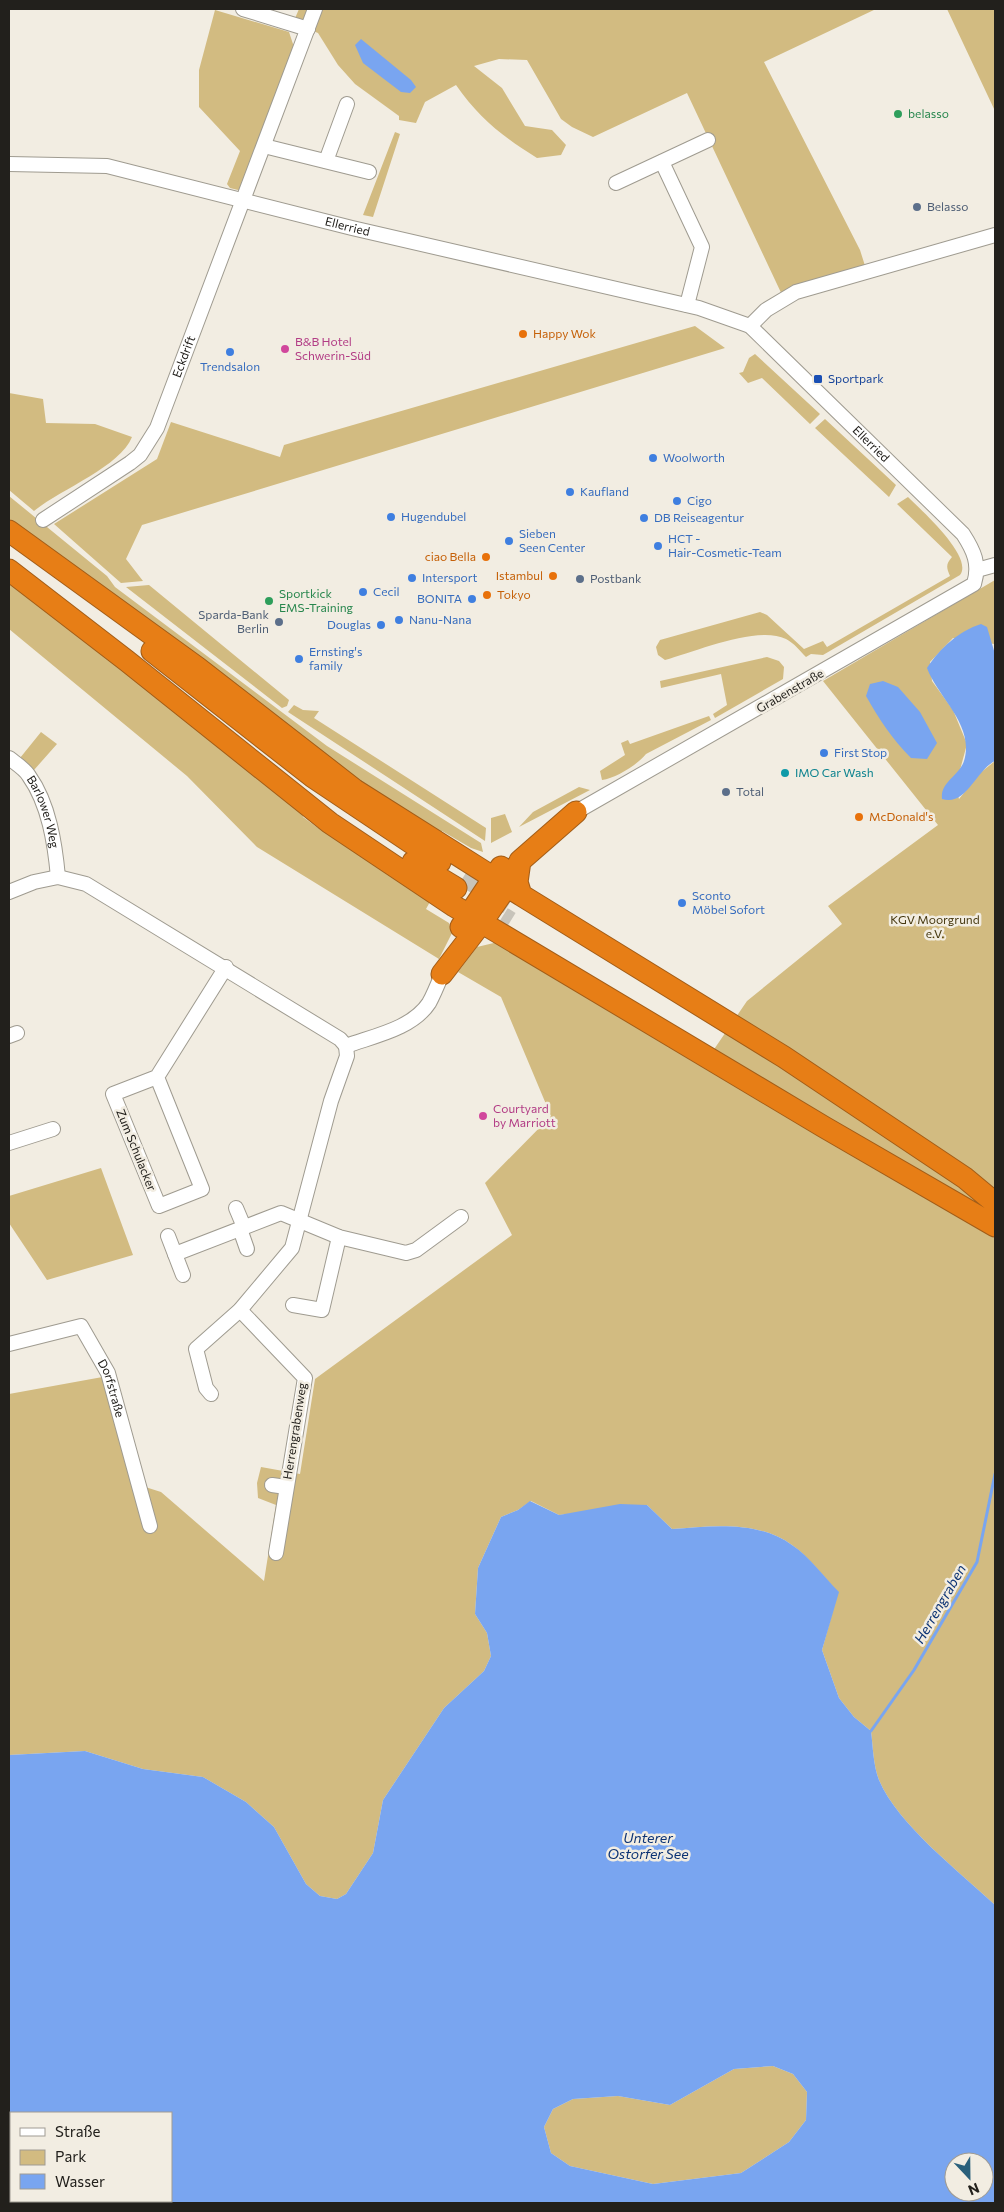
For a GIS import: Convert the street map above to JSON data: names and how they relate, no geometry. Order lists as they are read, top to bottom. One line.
{"streets":{"street":["Ellerried","Eckdrift","Grabenstraße","Barlower Weg","Zum Schulacker","Dorfstraße","Herrengrabenweg"]},"crossings":[["Ellerried","Eckdrift"],["Ellerried","Grabenstraße"]],"water":["Herrengraben","Unterer Ostorfer See"],"parks":["KGV Moorgrund e.V."],"places":{"other":["belasso","Belasso","Happy Wok","B&B Hotel Schwerin-Süd","Trendsalon","Woolworth","Kaufland","Cigo","Hugendubel","DB Reiseagentur","Sieben Seen Center","HCT - Hair-Cosmetic-Team","ciao Bella","Istambul","Intersport","Postbank","Cecil","Tokyo","BONITA","Sportkick EMS-Training","Nanu-Nana","Sparda-Bank Berlin","Douglas","Ernsting's family","First Stop","IMO Car Wash","Total","McDonald's","Sconto Möbel Sofort","Courtyard by Marriott"],"transit":["Sportpark"]},"legend":["Straße","Park","Wasser"],"north":"bottom"}
